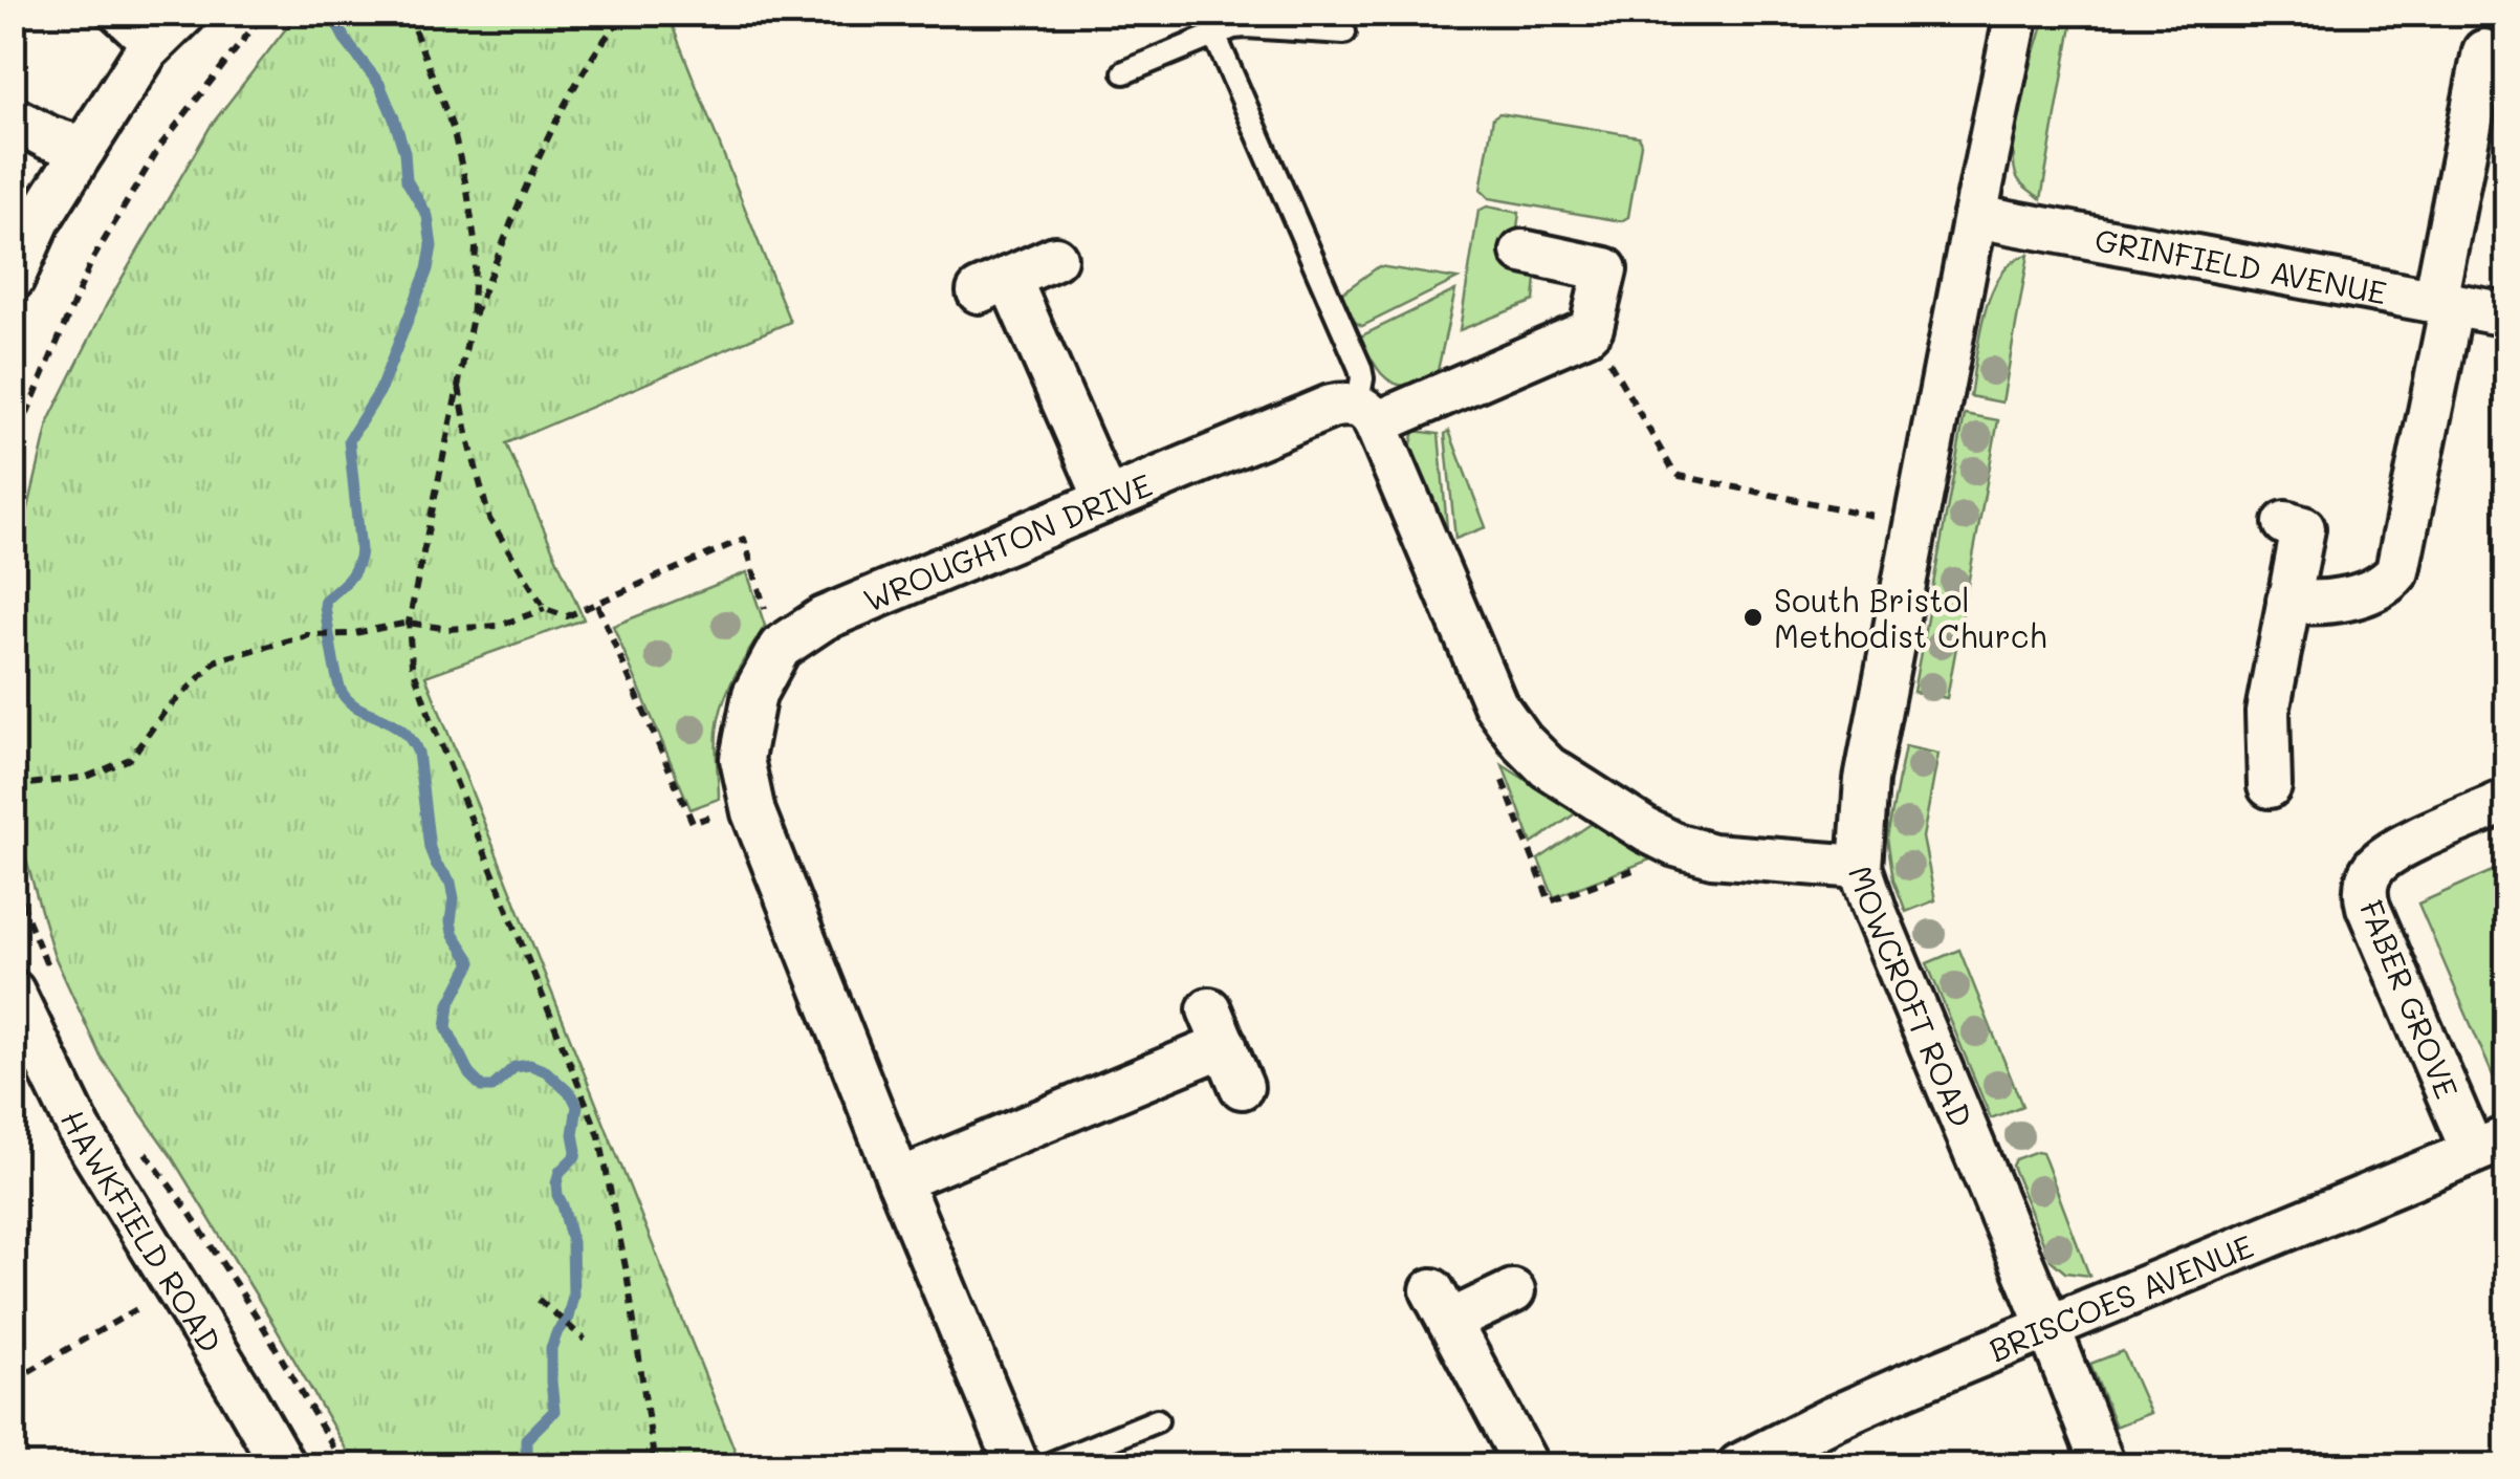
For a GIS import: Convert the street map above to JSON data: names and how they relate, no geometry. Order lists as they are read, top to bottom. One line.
{"streets":{"street":["GRINFIELD AVENUE","WROUGHTON DRIVE","MOWCROFT ROAD","FABER GROVE","HAWKFIELD ROAD","BRISCOES AVENUE"]},"crossings":[["GRINFIELD AVENUE","MOWCROFT ROAD"],["MOWCROFT ROAD","BRISCOES AVENUE"],["FABER GROVE","BRISCOES AVENUE"]],"places":["South Bristol Methodist Church"]}
